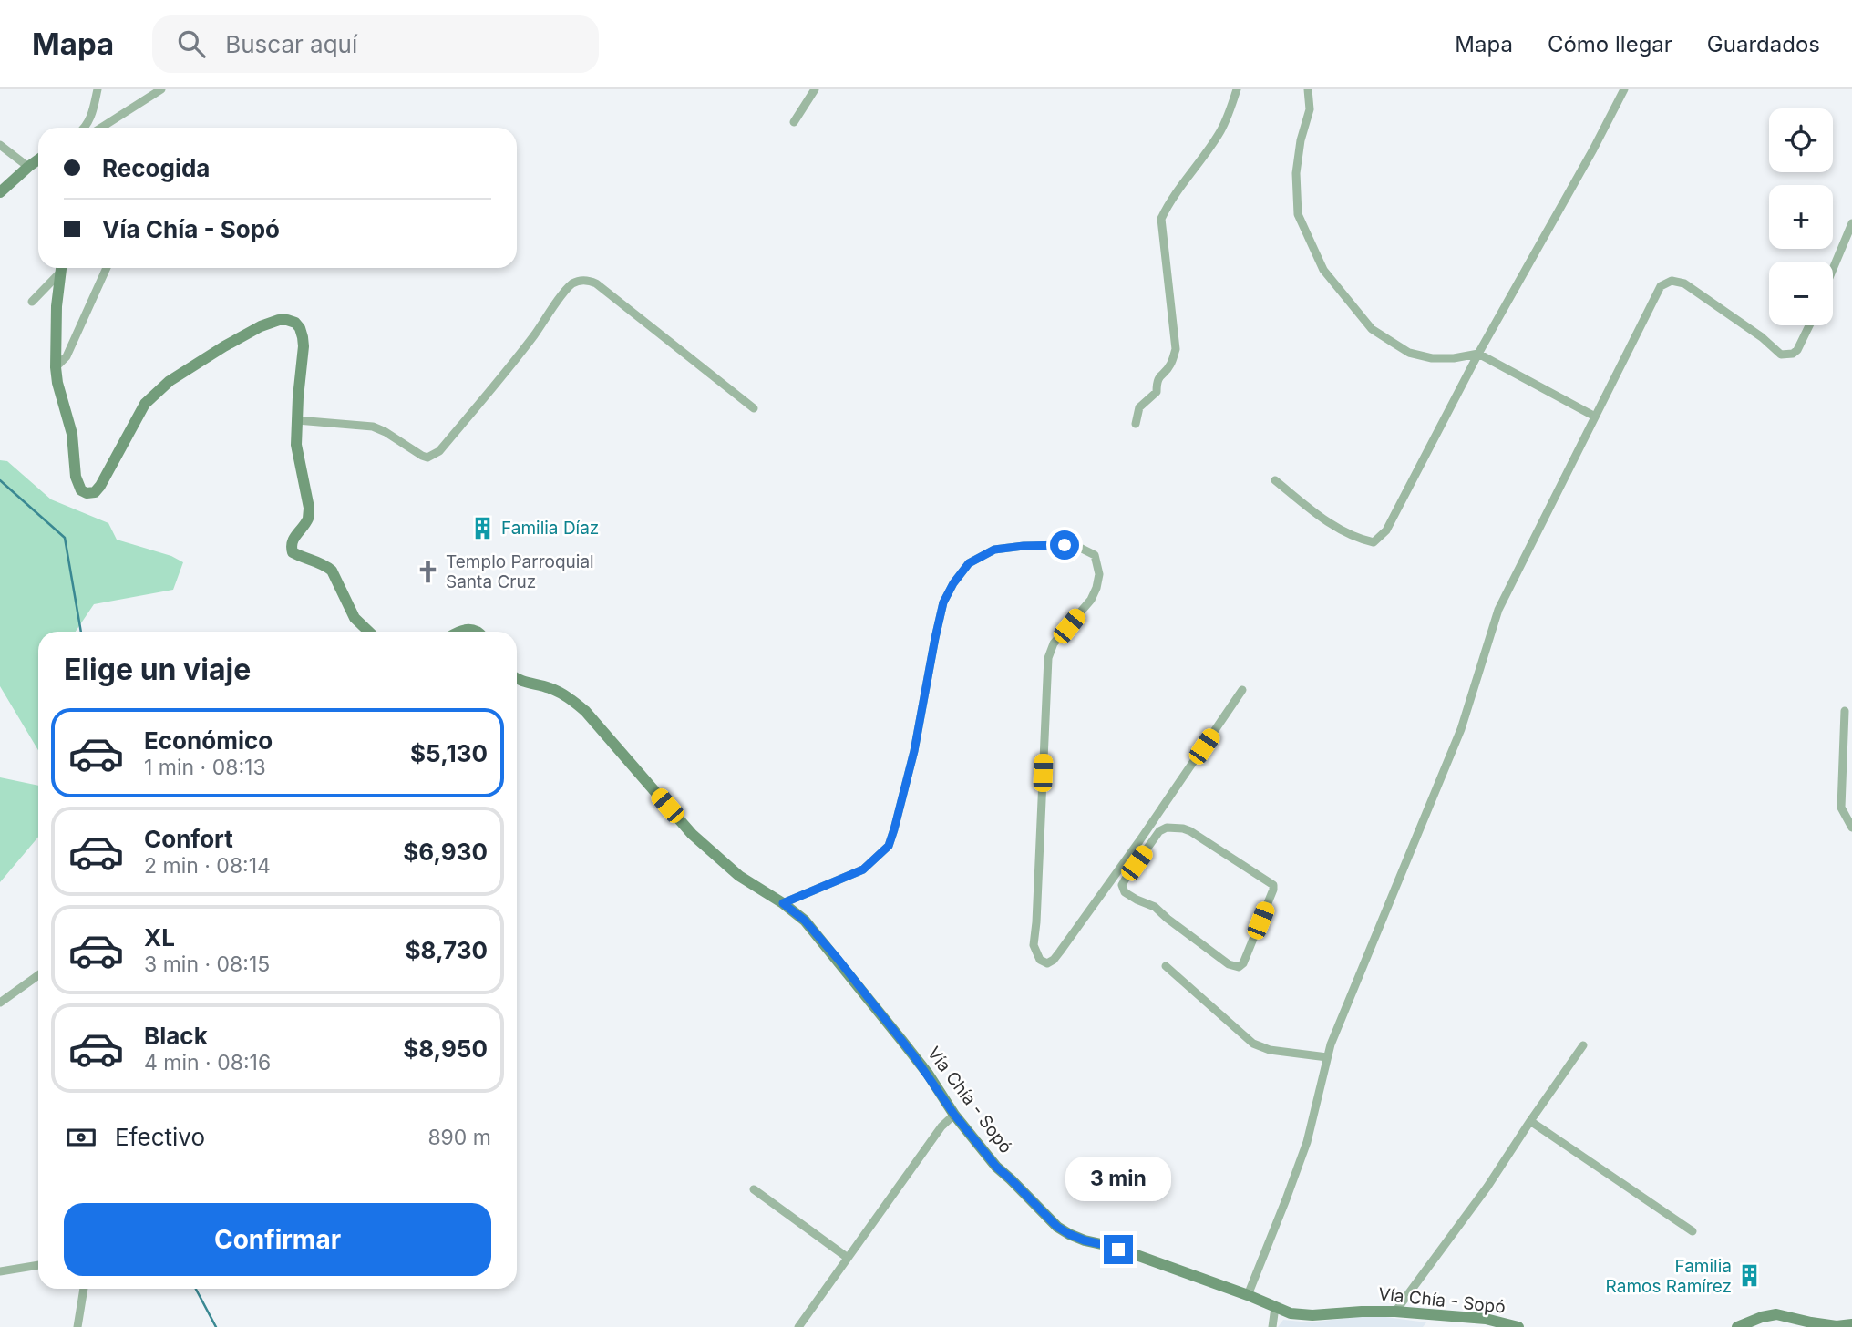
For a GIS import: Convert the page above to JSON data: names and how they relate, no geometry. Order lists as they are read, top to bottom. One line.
{"streets":{"street":["Vía Chía - Sopó"]},"places":{"building":["Familia Díaz","Familia Ramos Ramírez"],"church":["Templo Parroquial Santa Cruz"]},"page":{"header":"Mapa","search":"Buscar aquí","nav":["Mapa","Cómo llegar","Guardados"],"map_buttons":["+","−"],"banner":["Recogida","Vía Chía - Sopó"],"heading":"Elige un viaje","list":[{"name":"Económico","note":"1 min · 08:13","value":"$5,130"},{"name":"Confort","note":"2 min · 08:14","value":"$6,930"},{"name":"XL","note":"3 min · 08:15","value":"$8,730"},{"name":"Black","note":"4 min · 08:16","value":"$8,950"}],"pay":["Efectivo","890 m"],"bubble":"3 min","buttons":"Confirmar"}}
